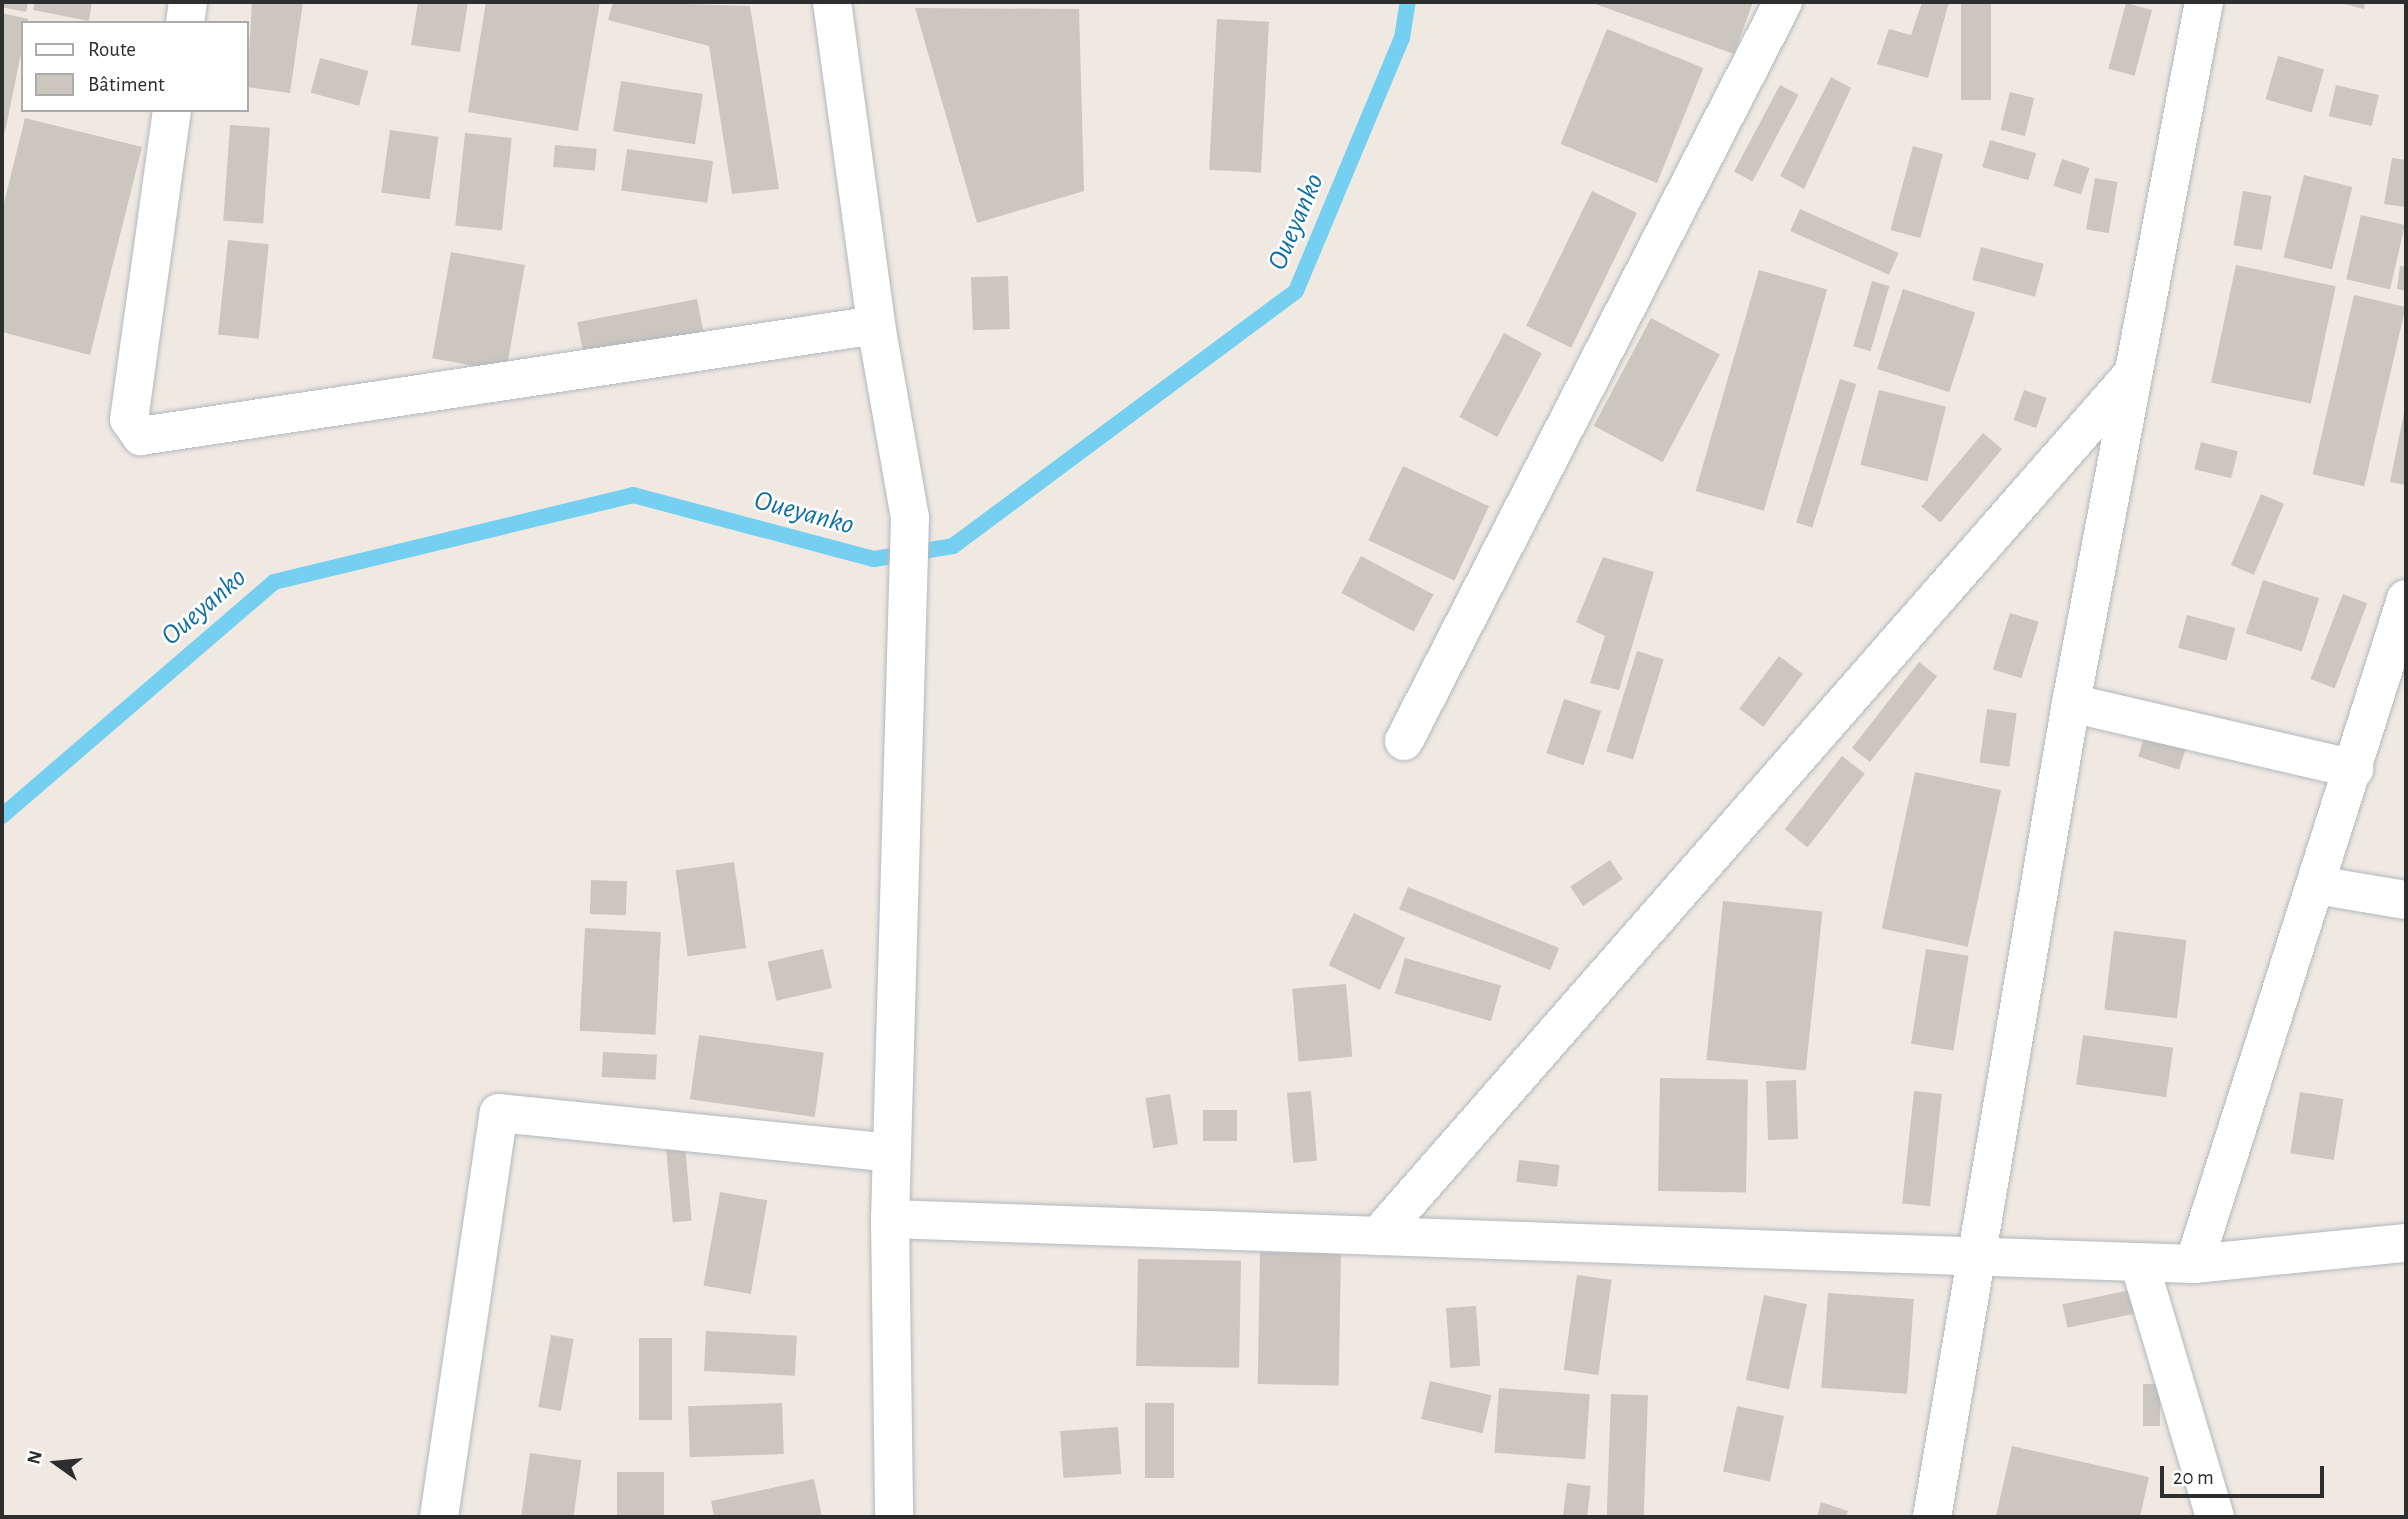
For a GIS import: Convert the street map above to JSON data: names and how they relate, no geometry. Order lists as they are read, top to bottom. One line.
{"water":["Oueyanko"],"legend":["Route","Bâtiment"],"scale_bar":"20 m","north":"left"}
